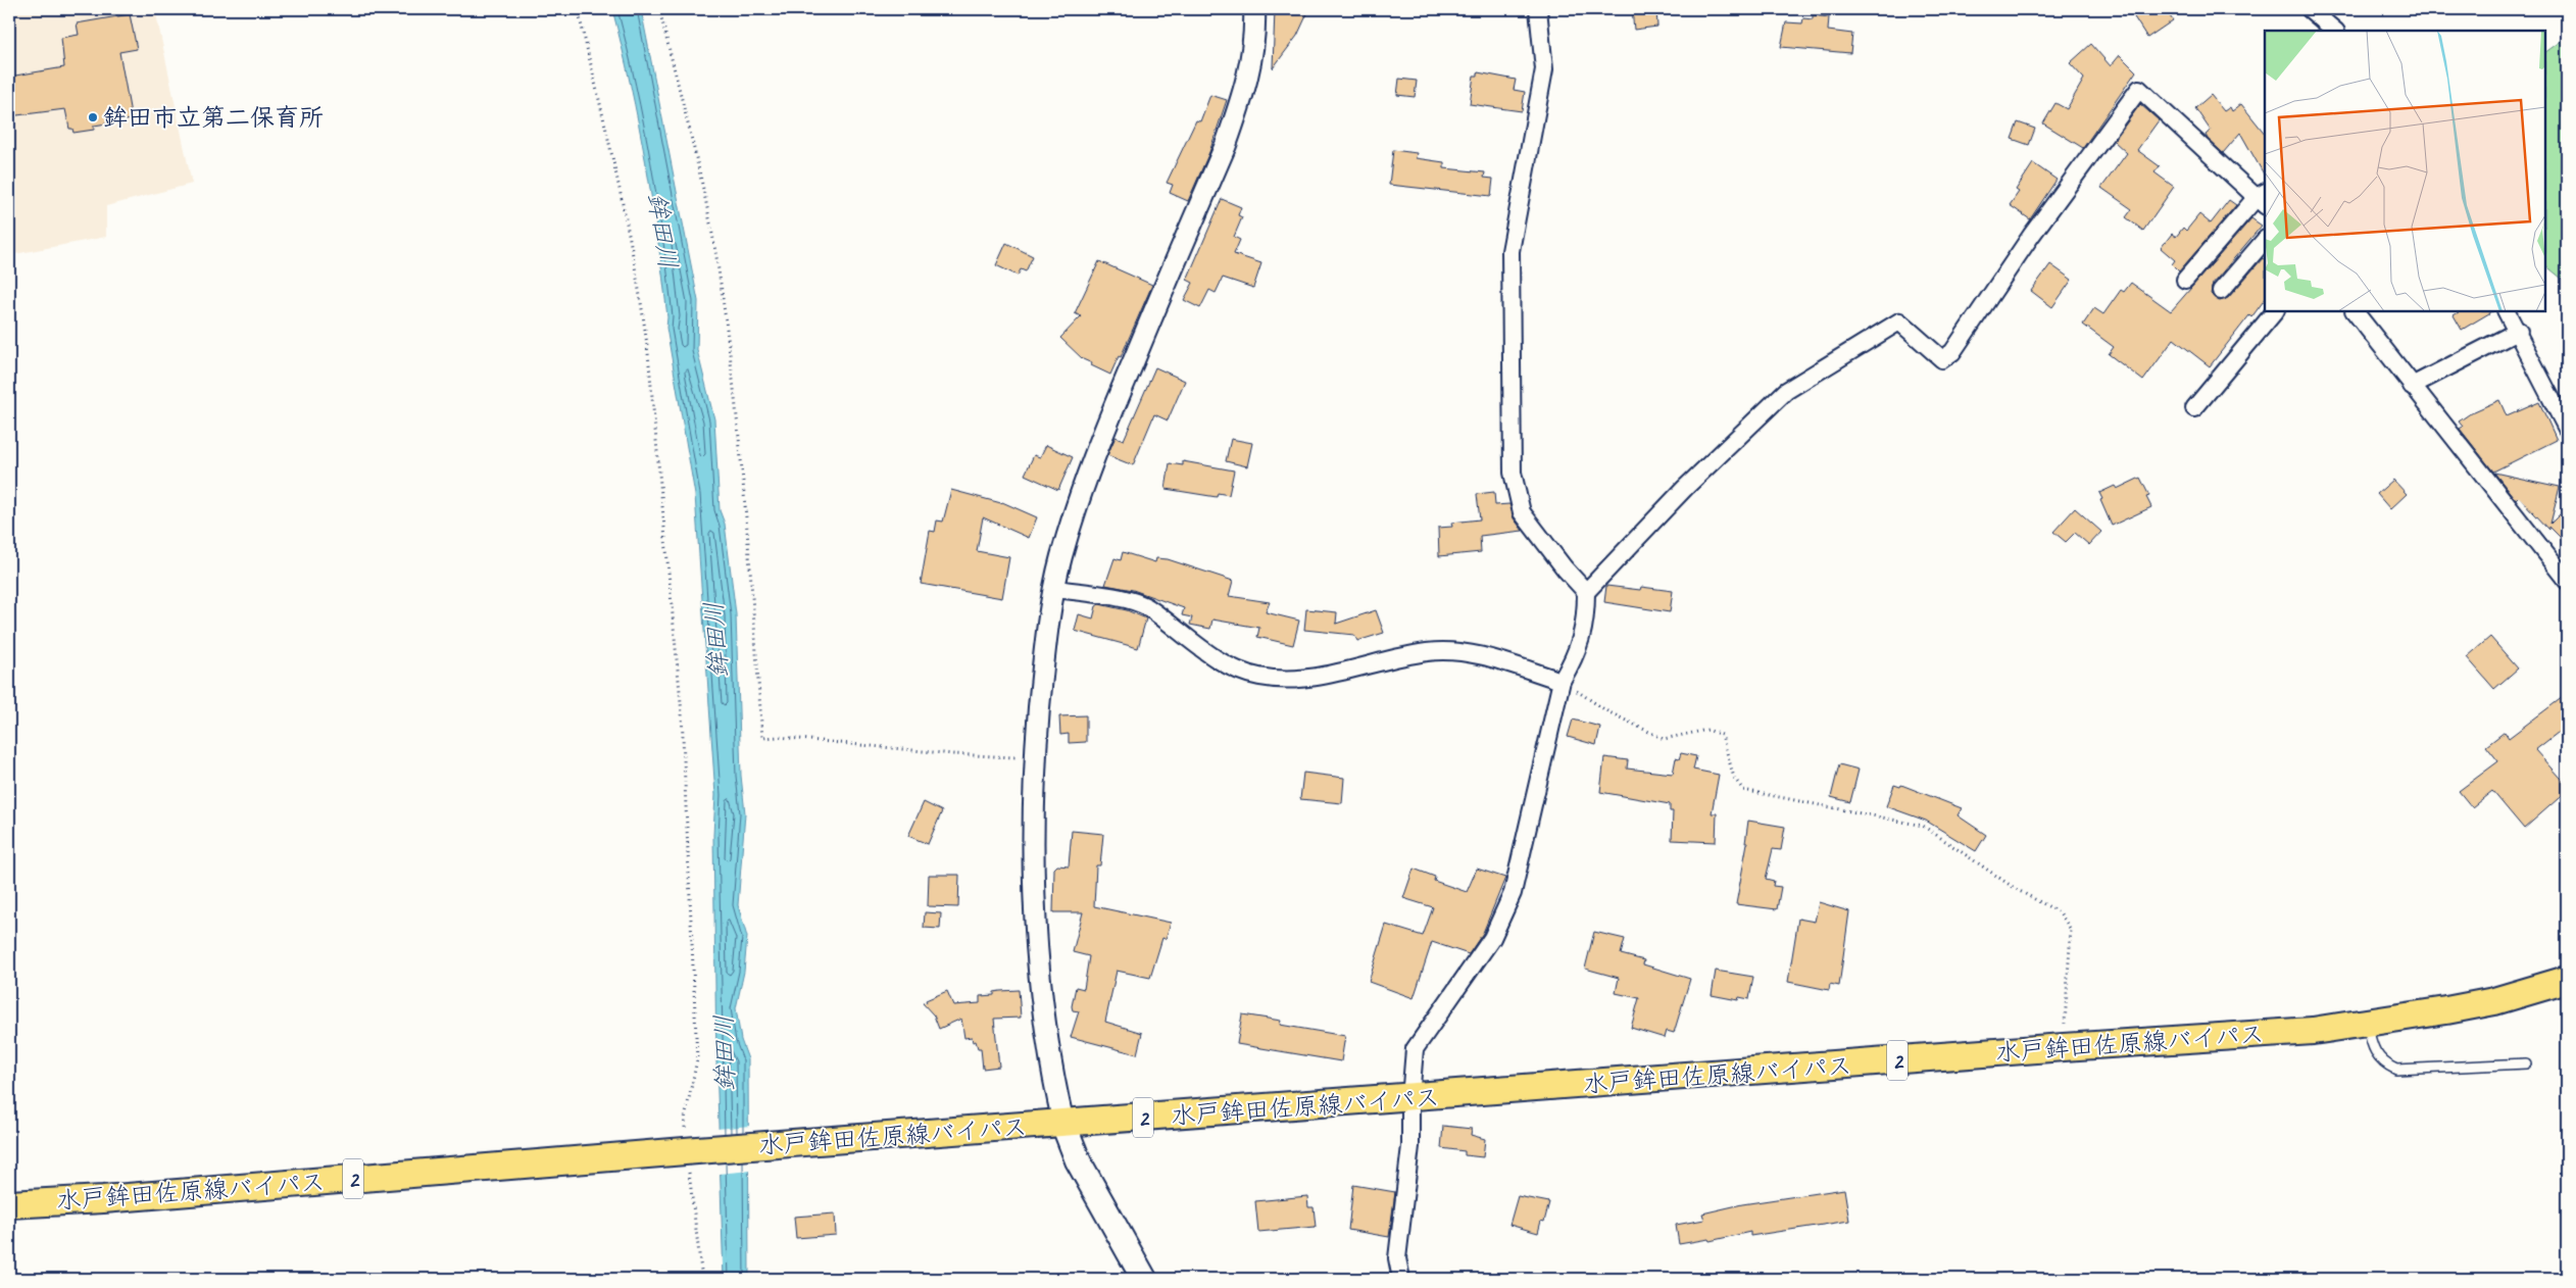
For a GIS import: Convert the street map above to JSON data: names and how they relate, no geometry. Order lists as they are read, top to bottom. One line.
{"streets":{"main road":["水戸鉾田佐原線バイパス","2"]},"water":["鉾田川"],"places":["鉾田市立第二保育所"]}
